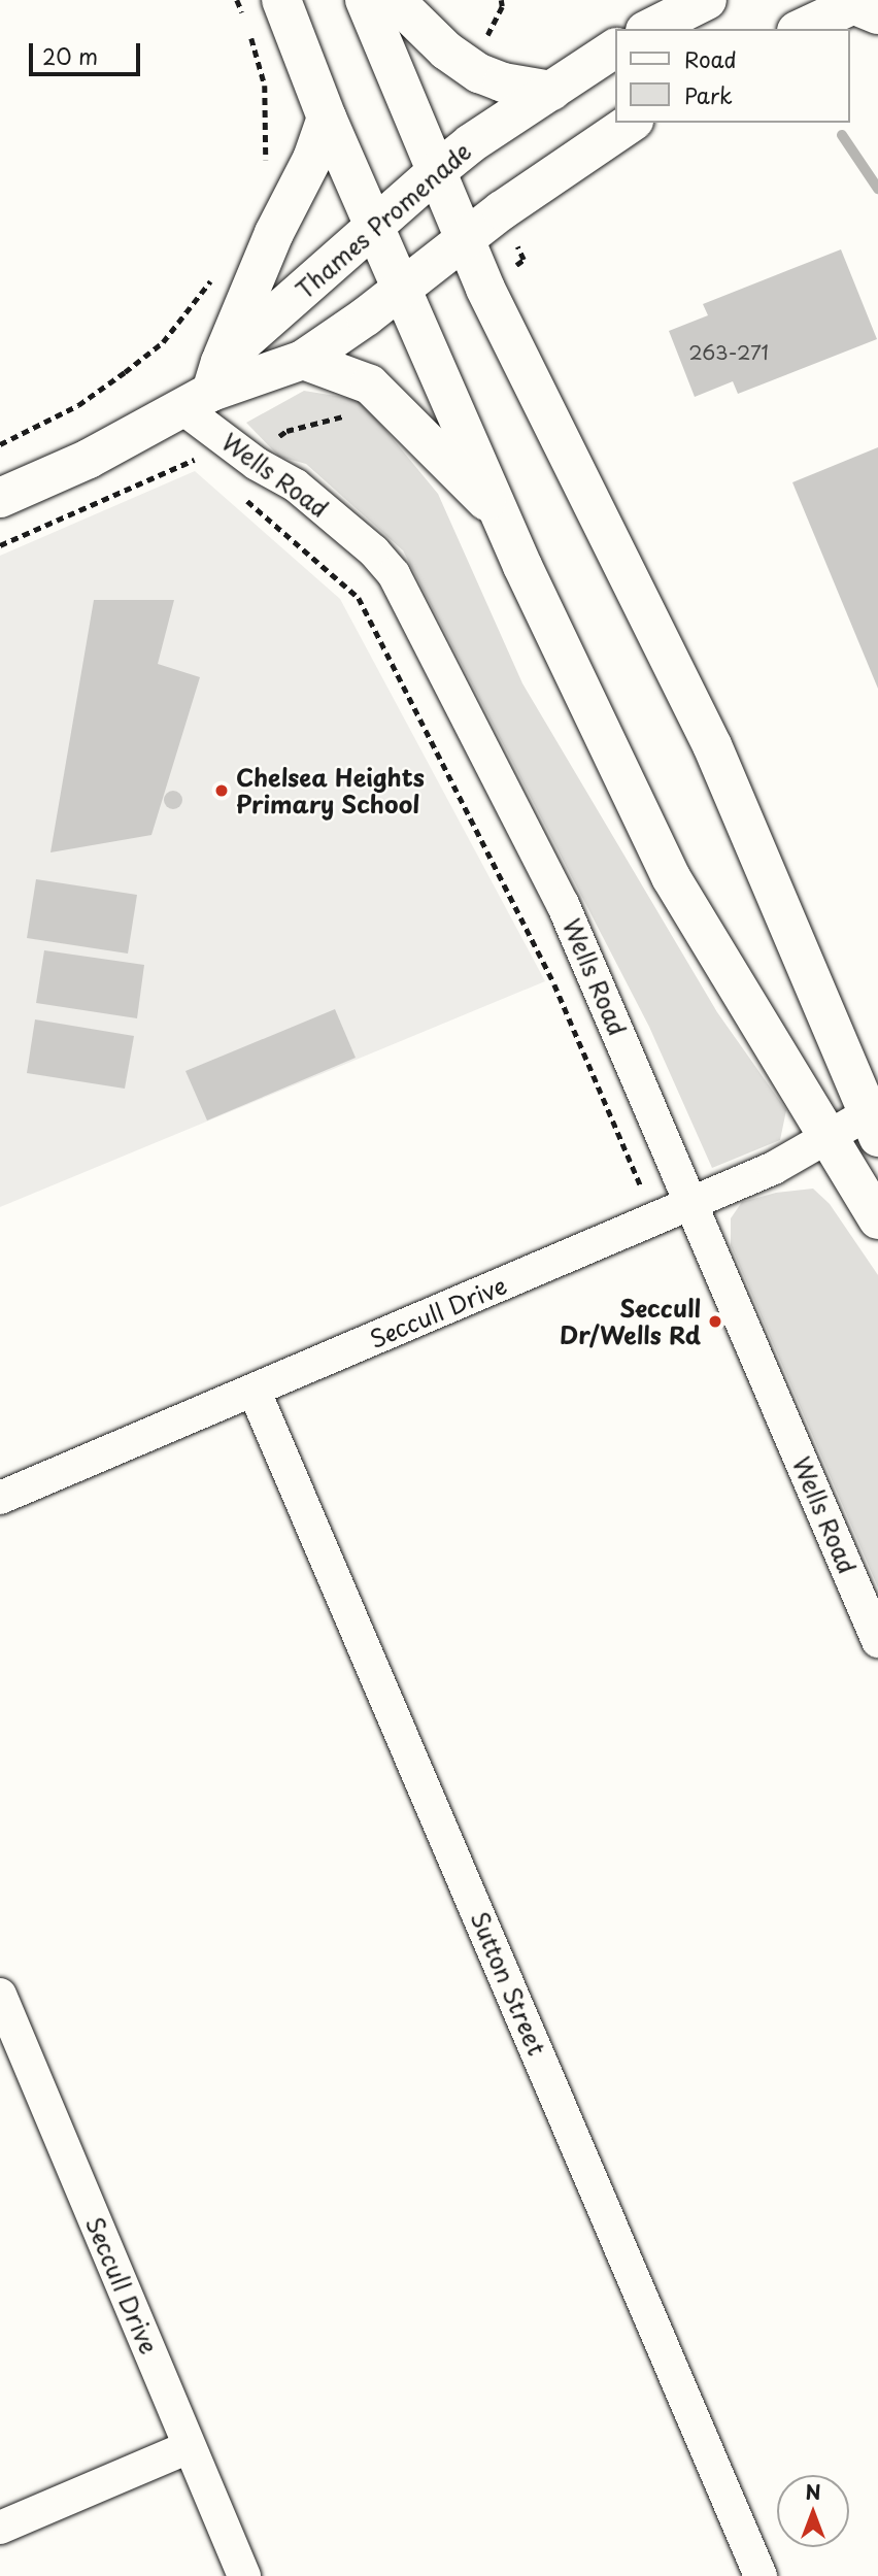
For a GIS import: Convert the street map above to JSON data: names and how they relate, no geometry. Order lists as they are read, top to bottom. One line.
{"streets":{"main road":["Thames Promenade"],"street":["Wells Road","Seccull Drive","Sutton Street"]},"crossings":[["Thames Promenade","Wells Road"],["Wells Road","Seccull Drive"],["Seccull Drive","Sutton Street"]],"places":["Chelsea Heights Primary School","Seccull Dr/Wells Rd"],"house_numbers":["263-271"],"legend":["Road","Park"],"scale_bar":"20 m","north":"top"}
